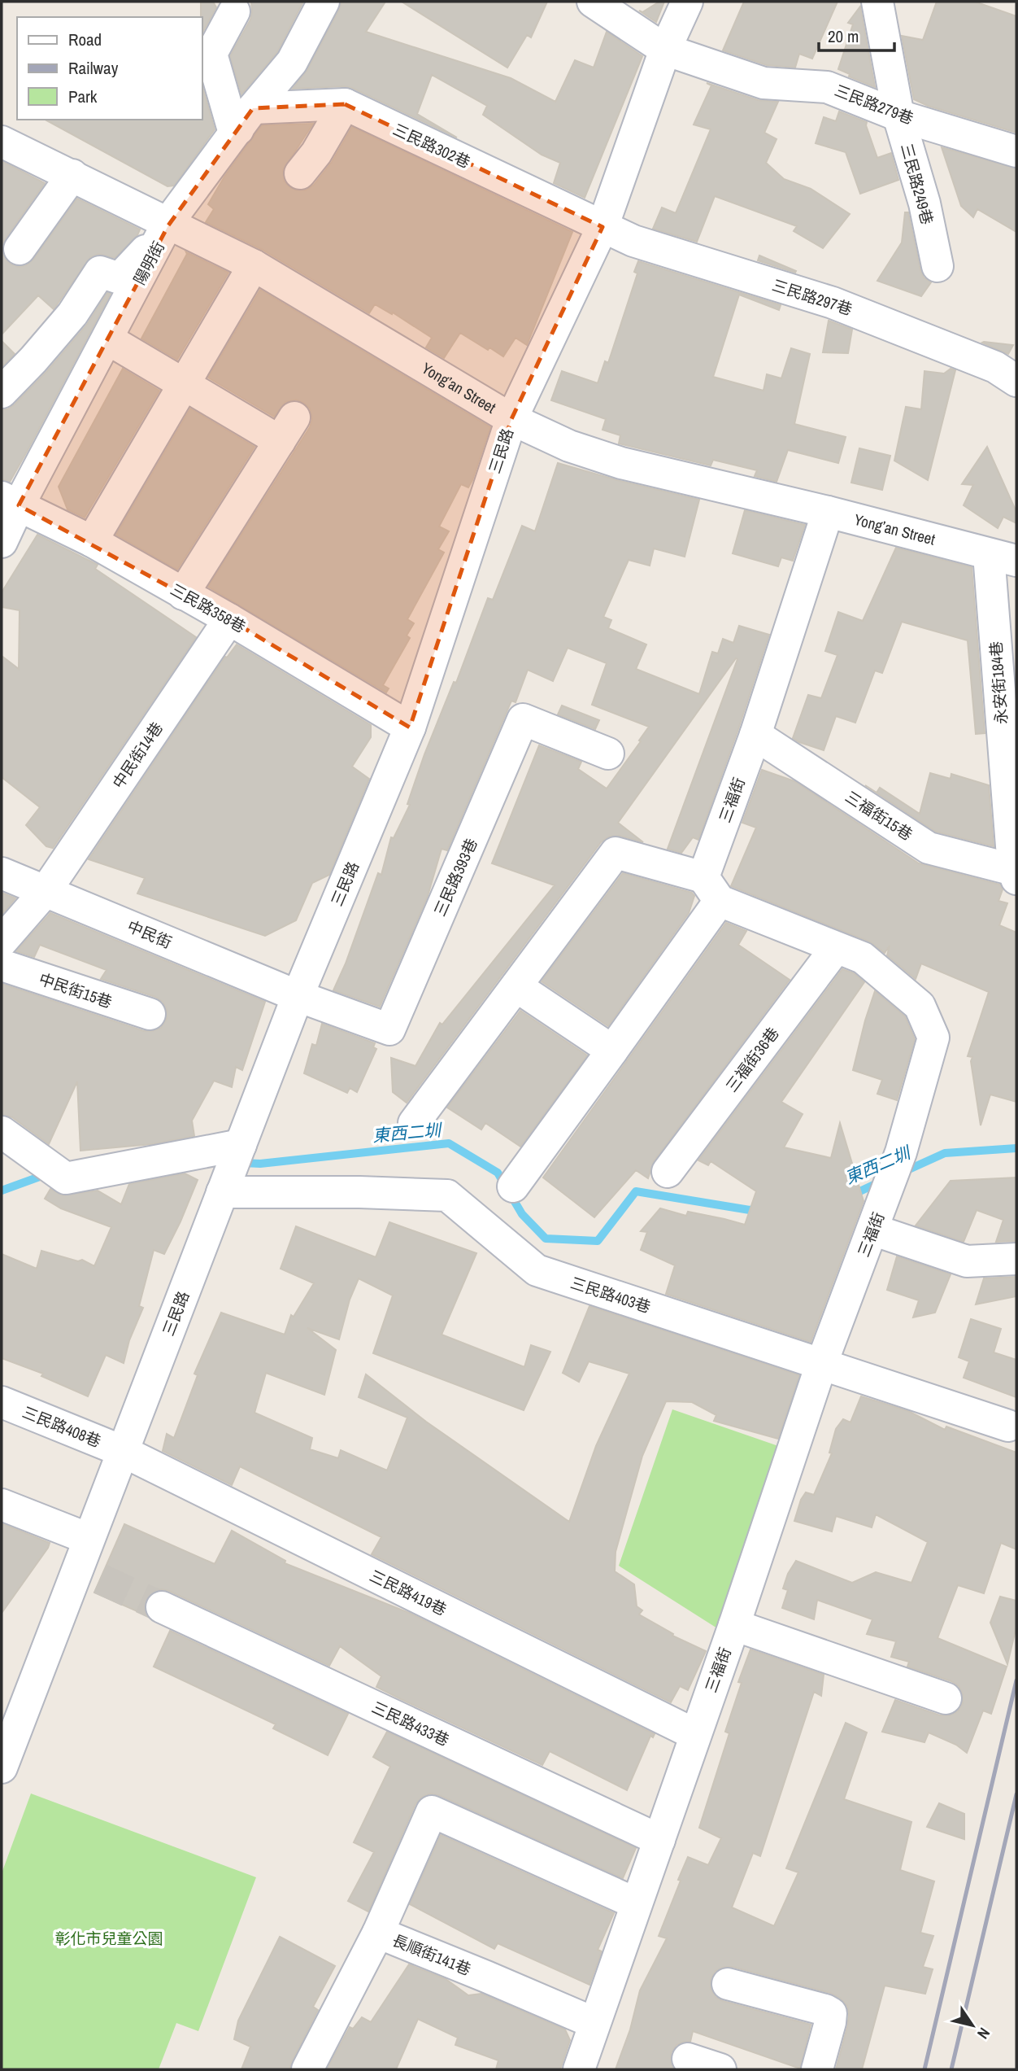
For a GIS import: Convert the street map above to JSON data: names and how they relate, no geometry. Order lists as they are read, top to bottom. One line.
{"streets":{"street":["三民路279巷","三民路302巷","三民路249巷","陽明街","三民路297巷","Yong’an Street","三民路","三民路358巷","永安街184巷","中民街14巷","三福街","三福街15巷","三民路393巷","中民街","中民街15巷","三福街36巷","三民路403巷","三民路408巷","三民路419巷","三民路433巷","長順街141巷"]},"crossings":[["三民路279巷","三民路249巷"],["三民路279巷","三民路"],["三民路302巷","陽明街"],["三民路302巷","三民路297巷"],["三民路302巷","三民路"],["陽明街","Yong’an Street"],["陽明街","三民路358巷"],["三民路297巷","三民路"],["Yong’an Street","三民路"],["Yong’an Street","永安街184巷"],["Yong’an Street","三福街"],["三民路","三民路358巷"],["三民路","三民路393巷"],["三民路","中民街"],["三民路","三民路403巷"],["三民路","三民路408巷"],["三民路","三民路419巷"],["三民路358巷","中民街14巷"],["永安街184巷","三福街15巷"],["中民街14巷","中民街"],["三福街","三福街15巷"],["三福街","三福街36巷"],["三福街","三民路403巷"],["三福街","三民路419巷"],["三福街","三民路433巷"],["三福街","長順街141巷"],["三民路393巷","中民街"],["三民路408巷","三民路419巷"]],"water":["東西二圳"],"parks":["彰化市兒童公園"],"legend":["Road","Railway","Park"],"scale_bar":"20 m","north":"bottom right"}
